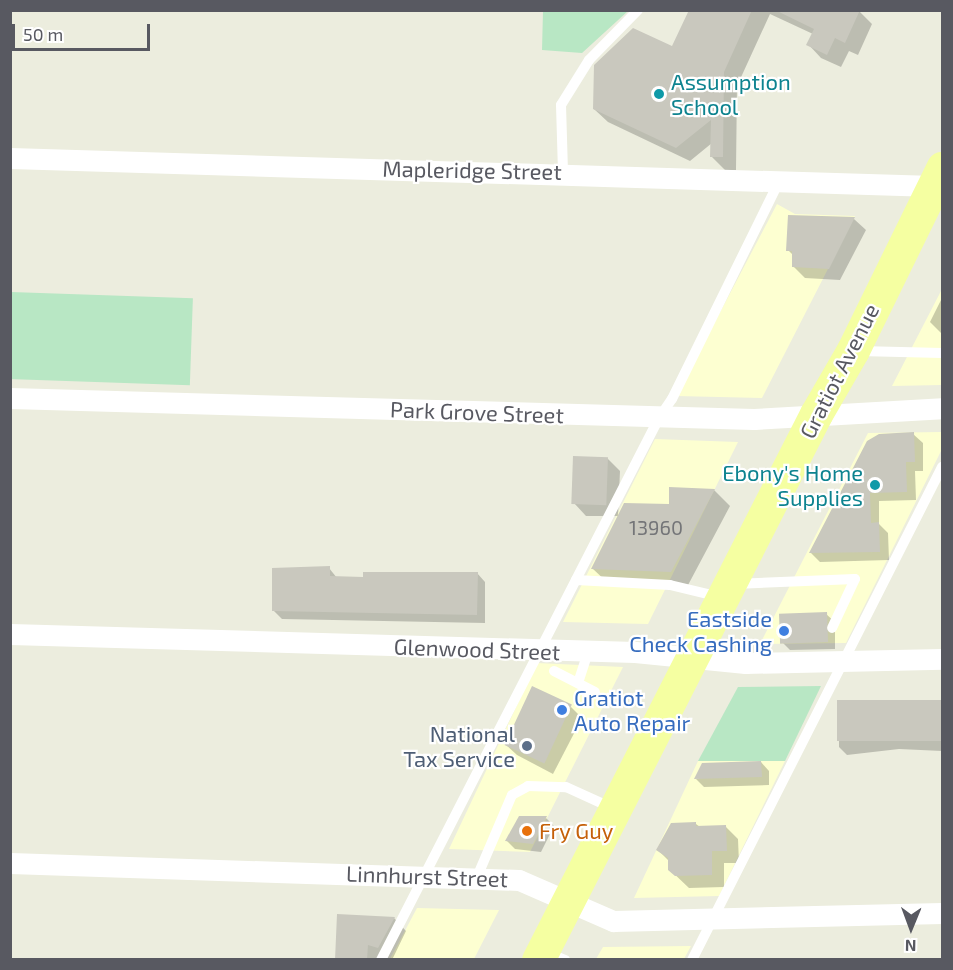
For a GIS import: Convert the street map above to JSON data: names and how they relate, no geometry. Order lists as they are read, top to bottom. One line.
{"streets":{"main road":["Gratiot Avenue"],"street":["Mapleridge Street","Park Grove Street","Glenwood Street","Linnhurst Street"]},"crossings":[["Mapleridge Street","Gratiot Avenue"],["Gratiot Avenue","Park Grove Street"],["Gratiot Avenue","Glenwood Street"],["Gratiot Avenue","Linnhurst Street"]],"places":["Assumption School","Ebony's Home Supplies","Eastside Check Cashing","Gratiot Auto Repair","National Tax Service","Fry Guy"],"house_numbers":["13960"],"scale_bar":"50 m","north":"bottom"}
